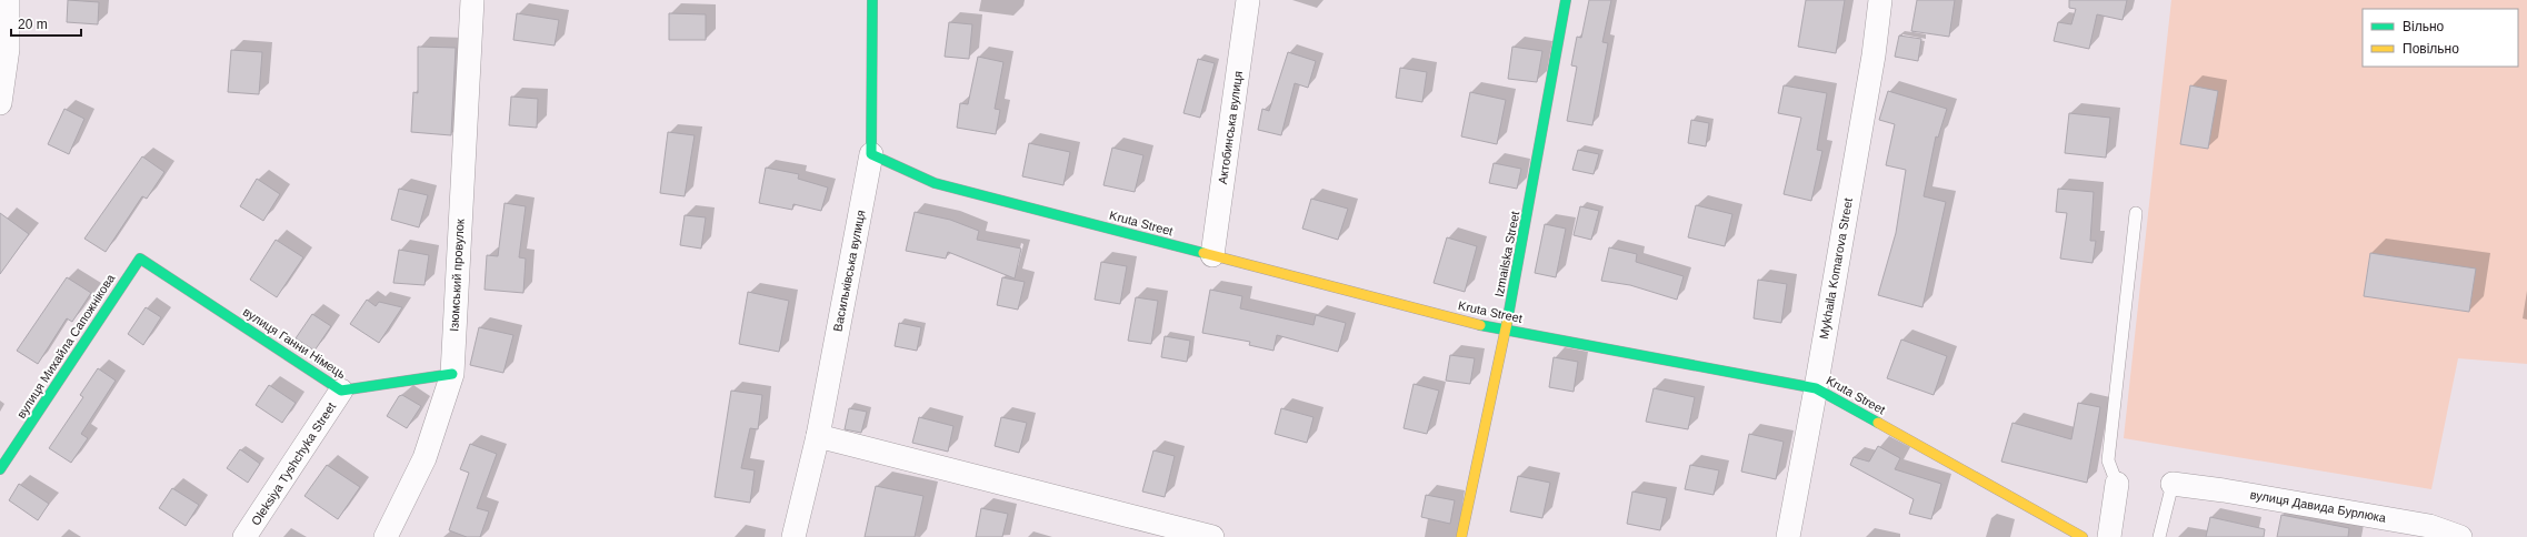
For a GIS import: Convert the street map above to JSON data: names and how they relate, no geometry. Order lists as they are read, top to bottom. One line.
{"streets":{"street":["Актобинська вулиця","Kruta Street","Izmailska Street","Mykhaila Komarova Street","Васильківська вулиця","Ізюмський провулок","вулиця Ганни Німець","вулиця Михайла Сапожнікова","Oleksiya Tyshchyka Street","вулиця Давида Бурлюка"]},"crossings":[["Актобинська вулиця","Kruta Street"],["Kruta Street","Izmailska Street"],["Kruta Street","Mykhaila Komarova Street"],["Kruta Street","Васильківська вулиця"],["Ізюмський провулок","вулиця Ганни Німець"],["вулиця Ганни Німець","вулиця Михайла Сапожнікова"],["вулиця Ганни Німець","Oleksiya Tyshchyka Street"]],"legend":["Вільно","Повільно"],"scale_bar":"20 m"}
